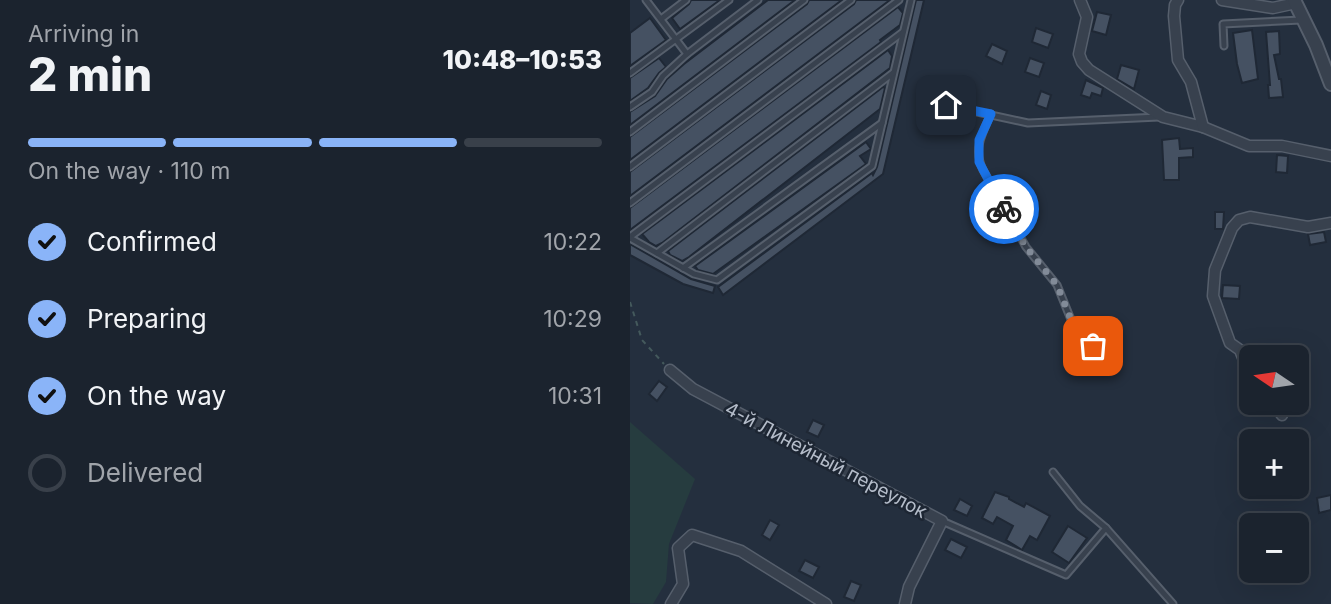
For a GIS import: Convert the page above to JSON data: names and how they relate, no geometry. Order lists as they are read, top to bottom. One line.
{"streets":{"street":["4-й Линейный переулок"]},"north":"left","page":{"heading":["2 min","Arriving in","10:48–10:53"],"bar":"On the way · 110 m","list":[["Confirmed","10:22"],["Preparing","10:29"],["On the way","10:31"],"Delivered"],"map_buttons":["+","−"]}}
